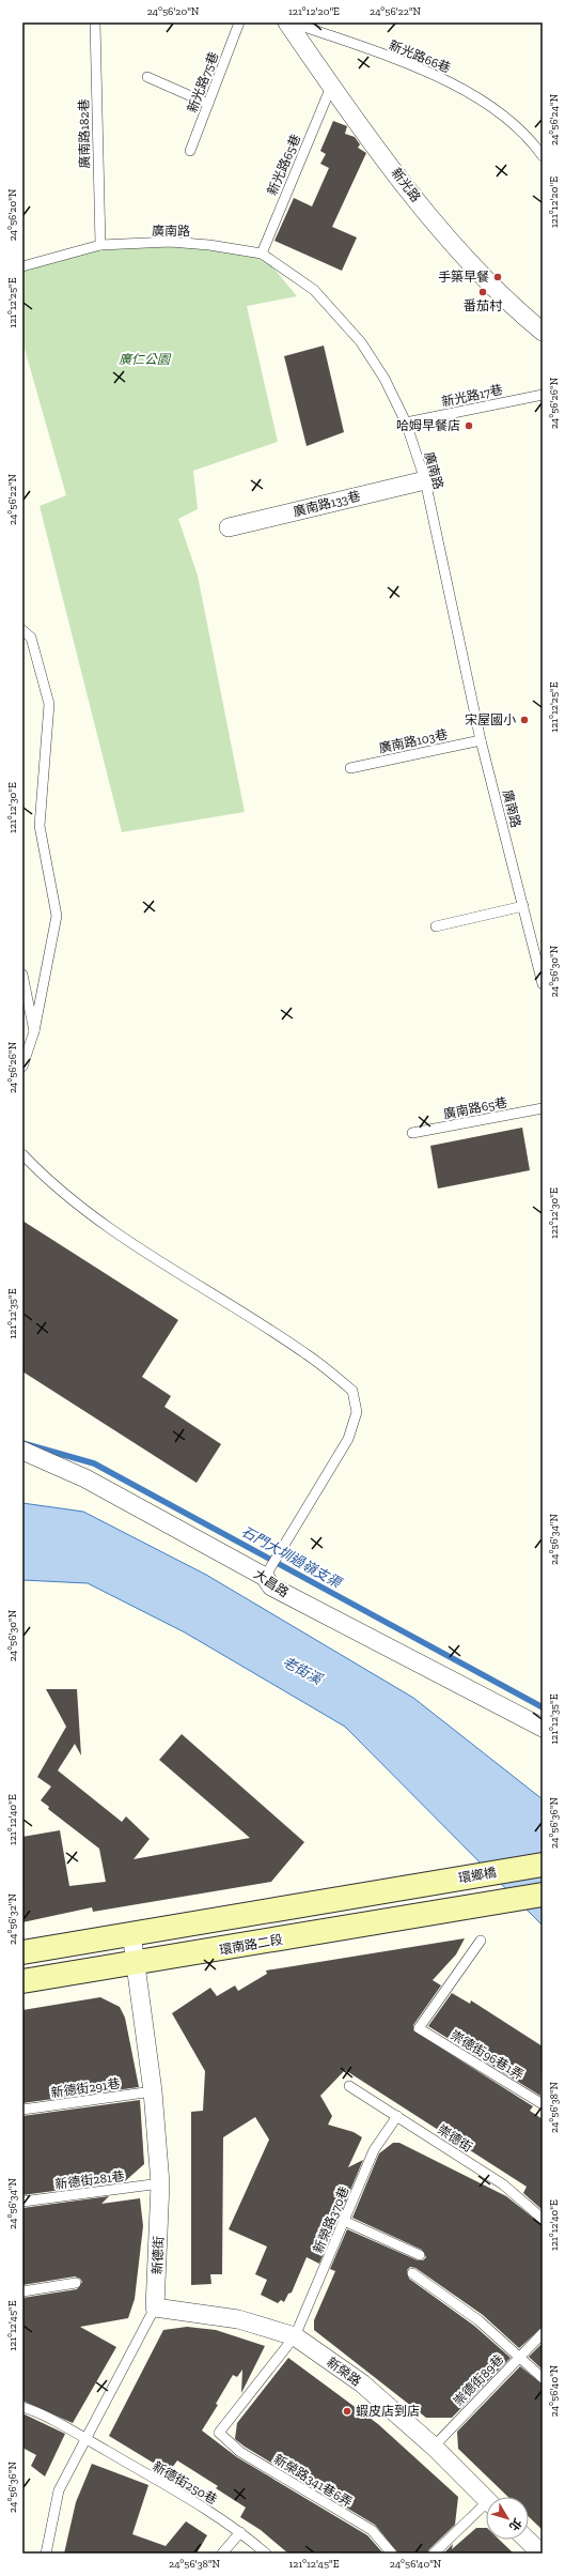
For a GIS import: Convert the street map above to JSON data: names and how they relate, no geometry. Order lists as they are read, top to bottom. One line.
{"streets":{"main road":["環鄉橋","環南路二段"],"street":["新光路","廣南路133巷","大昌路","新德街","新榮路"],"lane":["新光路66巷","新光路75巷","廣南路182巷","新光路65巷","廣南路","新光路17巷","廣南路103巷","廣南路65巷","崇德街96巷1弄","新德街291巷","崇德街","新德街281巷","新榮路370巷","崇德街89巷","新榮路341巷6弄","新德街250巷"]},"crossings":[["廣南路182巷","廣南路"],["新光路65巷","新光路"],["新光路65巷","廣南路"],["廣南路","新光路17巷"],["廣南路","廣南路133巷"],["廣南路","廣南路103巷"],["環鄉橋","新德街"],["環南路二段","新德街"],["新德街291巷","新德街"],["崇德街","新榮路370巷"],["新德街281巷","新德街"],["新榮路370巷","新榮路"],["新榮路370巷","新榮路341巷6弄"],["新德街","新榮路"],["新德街","新德街250巷"],["新榮路","崇德街89巷"]],"water":["石門大圳過嶺支渠","老街溪"],"parks":["廣仁公園"],"places":["手築早餐","番茄村","哈姆早餐店","宋屋國小","蝦皮店到店"],"north":"bottom right","coordinates":["24°56'20\"N","121°12'20\"E","24°56'22\"N","24°56'24\"N","121°12'25\"E","24°56'26\"N","121°12'30\"E","24°56'30\"N","121°12'35\"E","24°56'34\"N","121°12'40\"E","24°56'36\"N","24°56'32\"N","24°56'38\"N","121°12'45\"E","24°56'40\"N"]}
